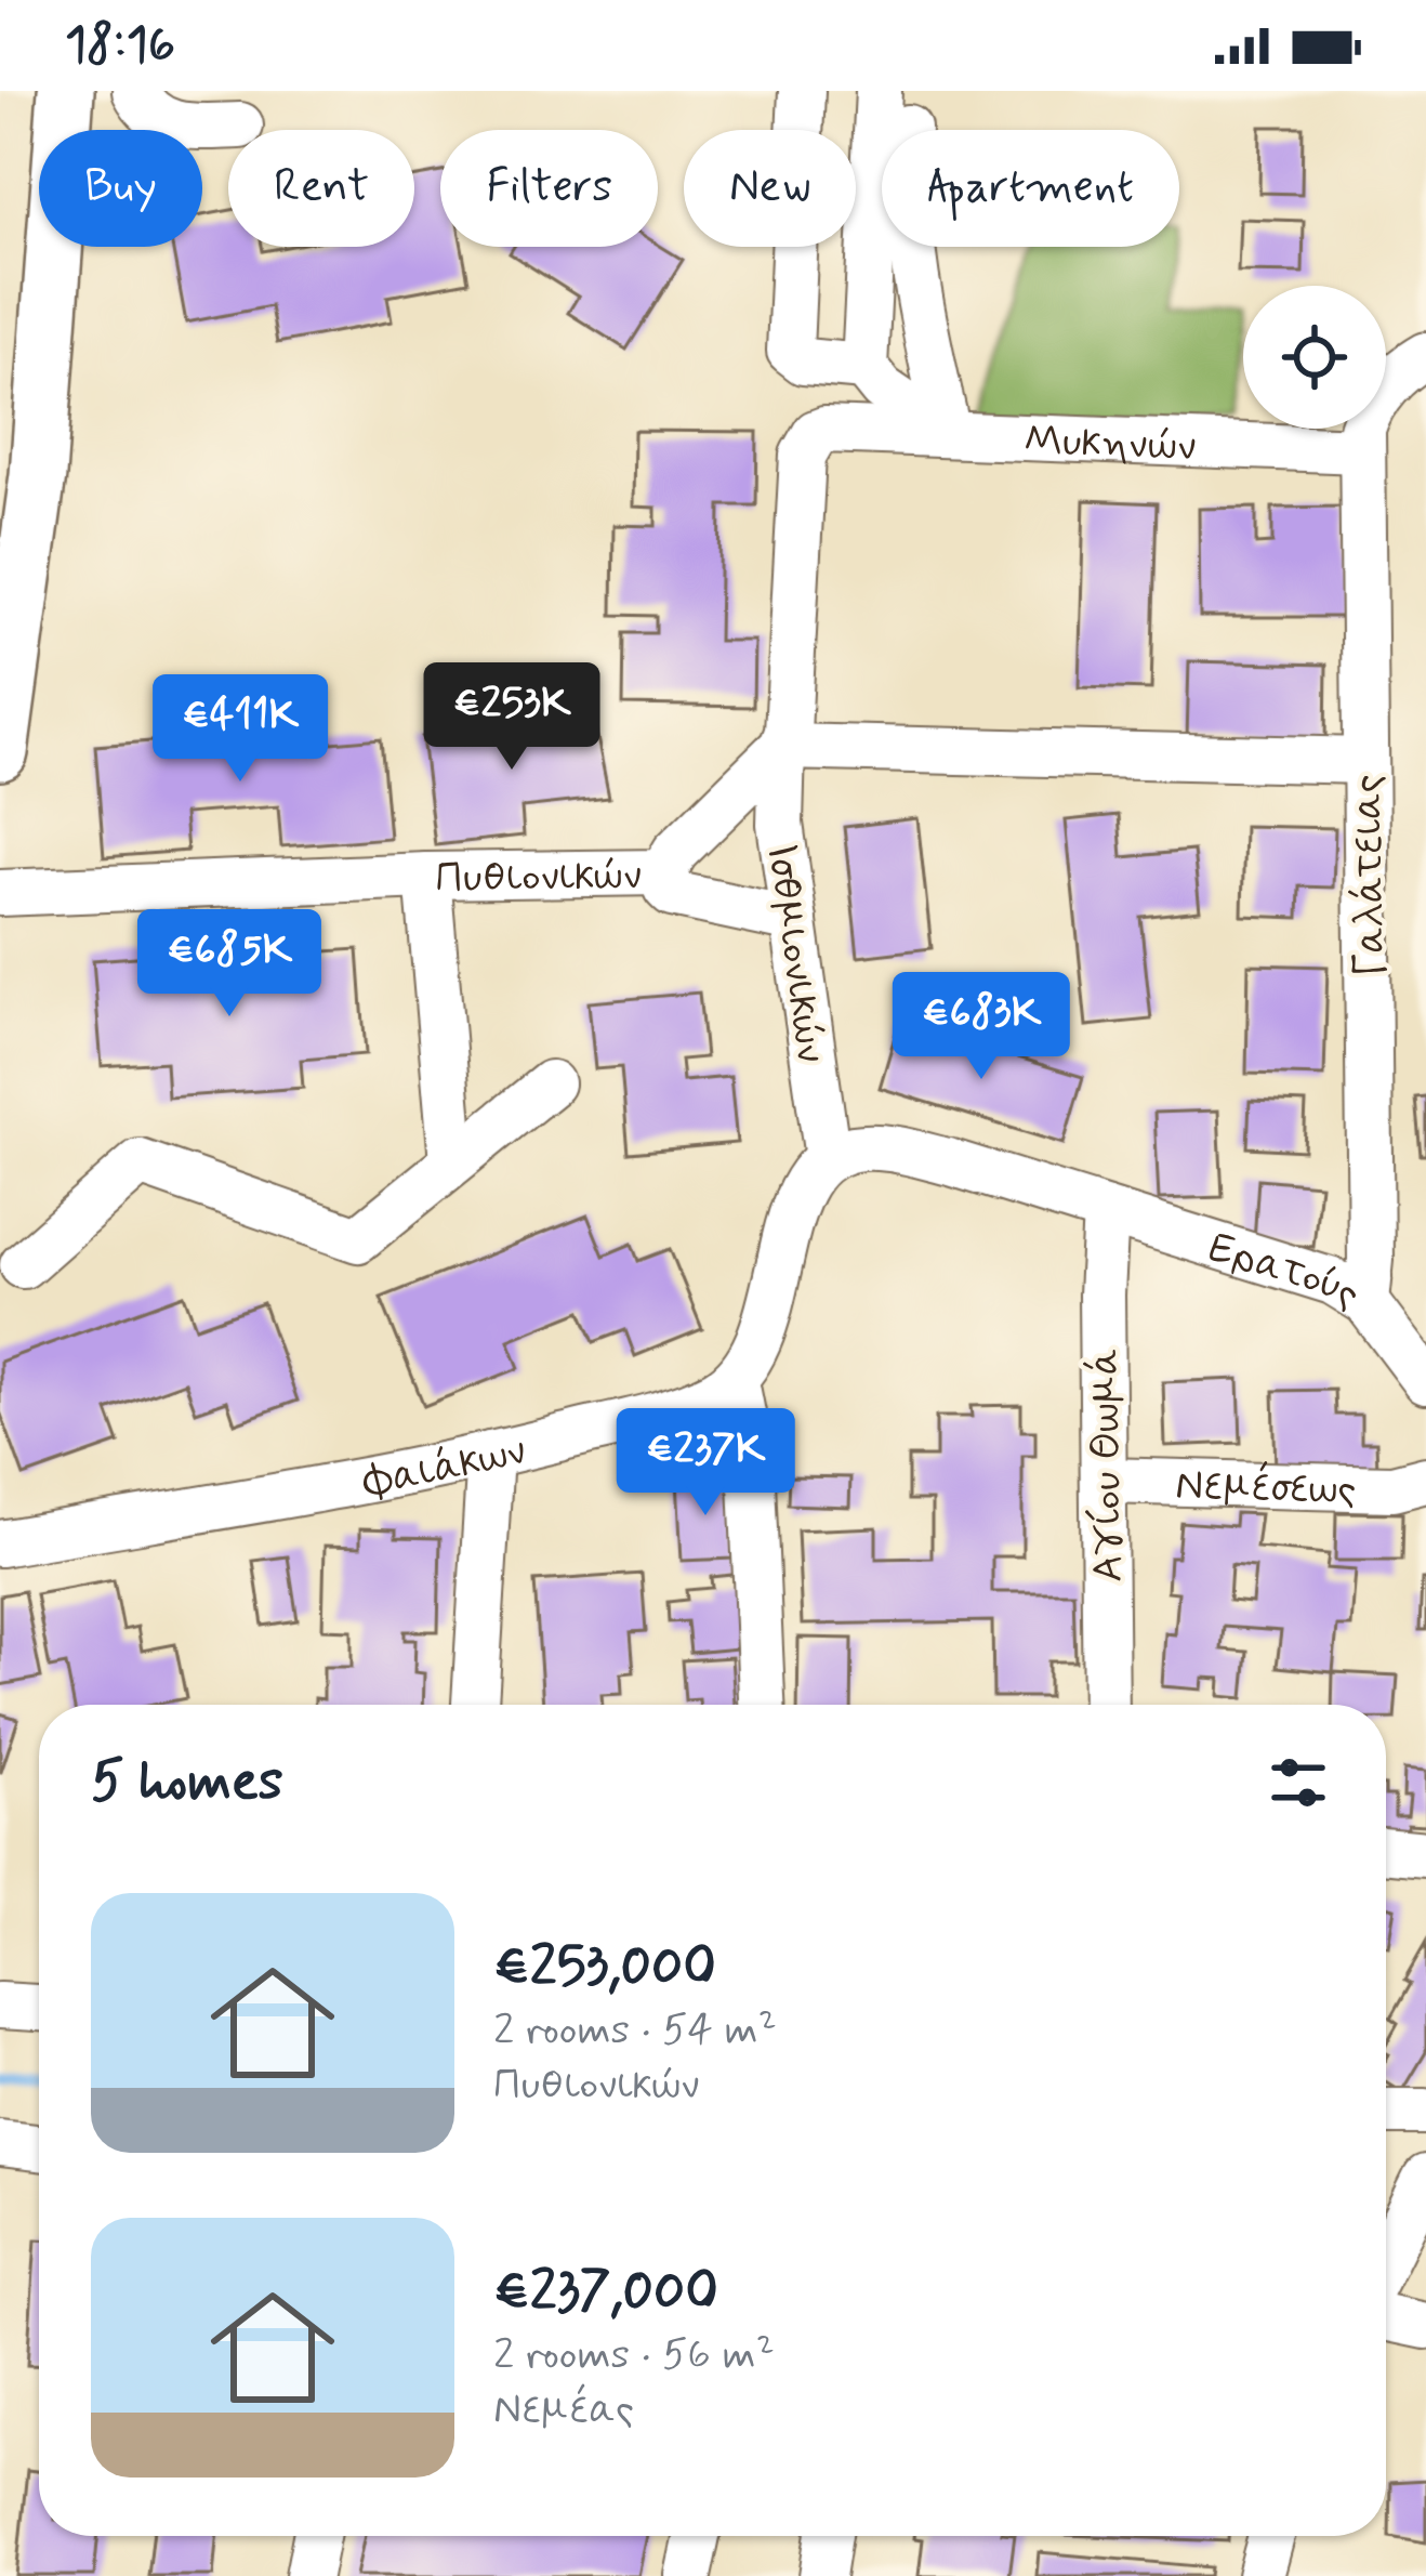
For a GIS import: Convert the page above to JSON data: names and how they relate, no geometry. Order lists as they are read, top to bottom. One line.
{"streets":{"street":["Μυκηνών","Πυθιονικών","Γαλάτειας","Ισθμιονικών","Ερατούς","Φαιάκων","Αγίου Θωμά","Νεμέσεως"]},"crossings":[["Μυκηνών","Πυθιονικών"],["Μυκηνών","Γαλάτειας"],["Μυκηνών","Ισθμιονικών"],["Πυθιονικών","Ισθμιονικών"],["Γαλάτειας","Ερατούς"],["Ερατούς","Αγίου Θωμά"],["Αγίου Θωμά","Νεμέσεως"]],"page":{"status":"18:16","chip":["Buy","Rent","Filters","New","Apartment"],"price":["€253K","€411K","€685K","€683K","€237K"],"heading":"5 homes","list":[{"name":"€253,000","note":"2 rooms · 54 m² · Πυθιονικών"},{"name":"€237,000","note":"2 rooms · 56 m² · Νεμέας"}]}}
